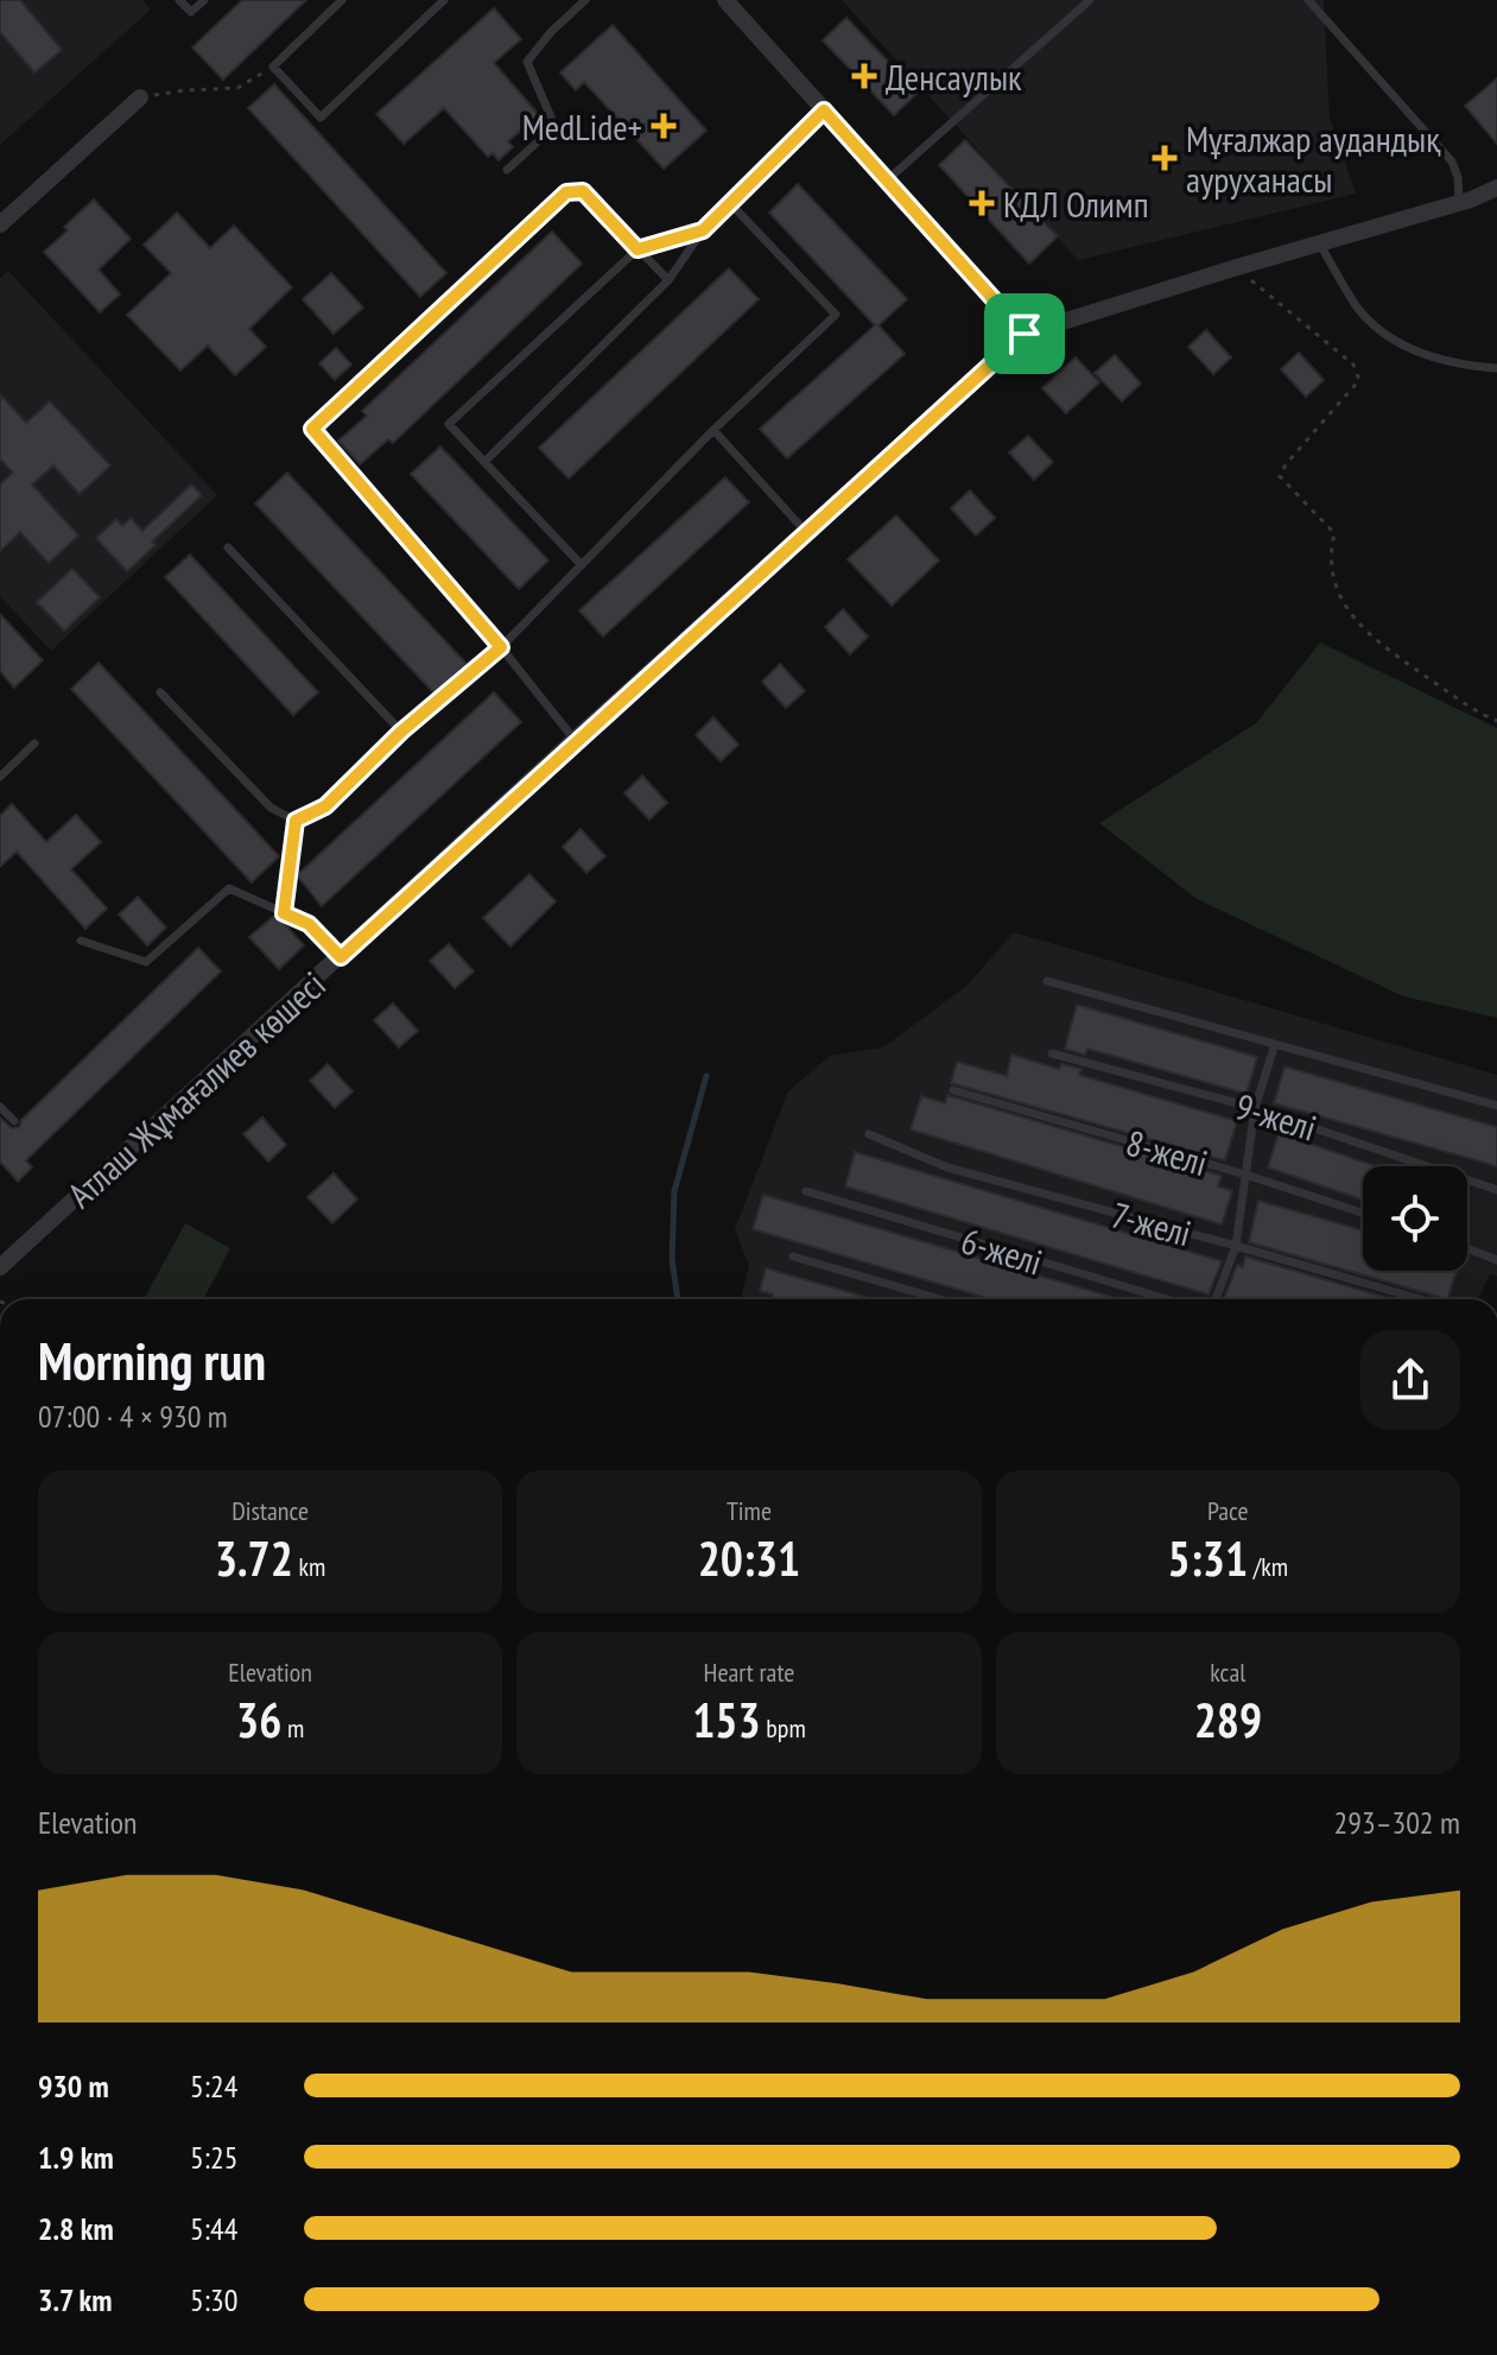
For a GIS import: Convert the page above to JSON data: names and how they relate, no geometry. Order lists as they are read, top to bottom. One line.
{"streets":{"street":["Атлаш Жұмағалиев көшесі"],"lane":["9-желі","8-желі","7-желі","6-желі"]},"places":{"health":["Денсаулык","MedLide+","Мұғалжар аудандық ауруханасы","КДЛ Олимп"]},"page":{"heading":["Morning run","07:00 · 4 × 930 m"],"stats":[["Distance","3.72 km"],["Time","20:31"],["Pace","5:31 /km"],["Elevation","36 m"],["Heart rate","153 bpm"],["kcal","289"]],"chart":["Elevation","293–302 m"],"list":[{"name":"930 m","note":"5:24"},{"name":"1.9 km","note":"5:25"},{"name":"2.8 km","note":"5:44"},{"name":"3.7 km","note":"5:30"}]}}
